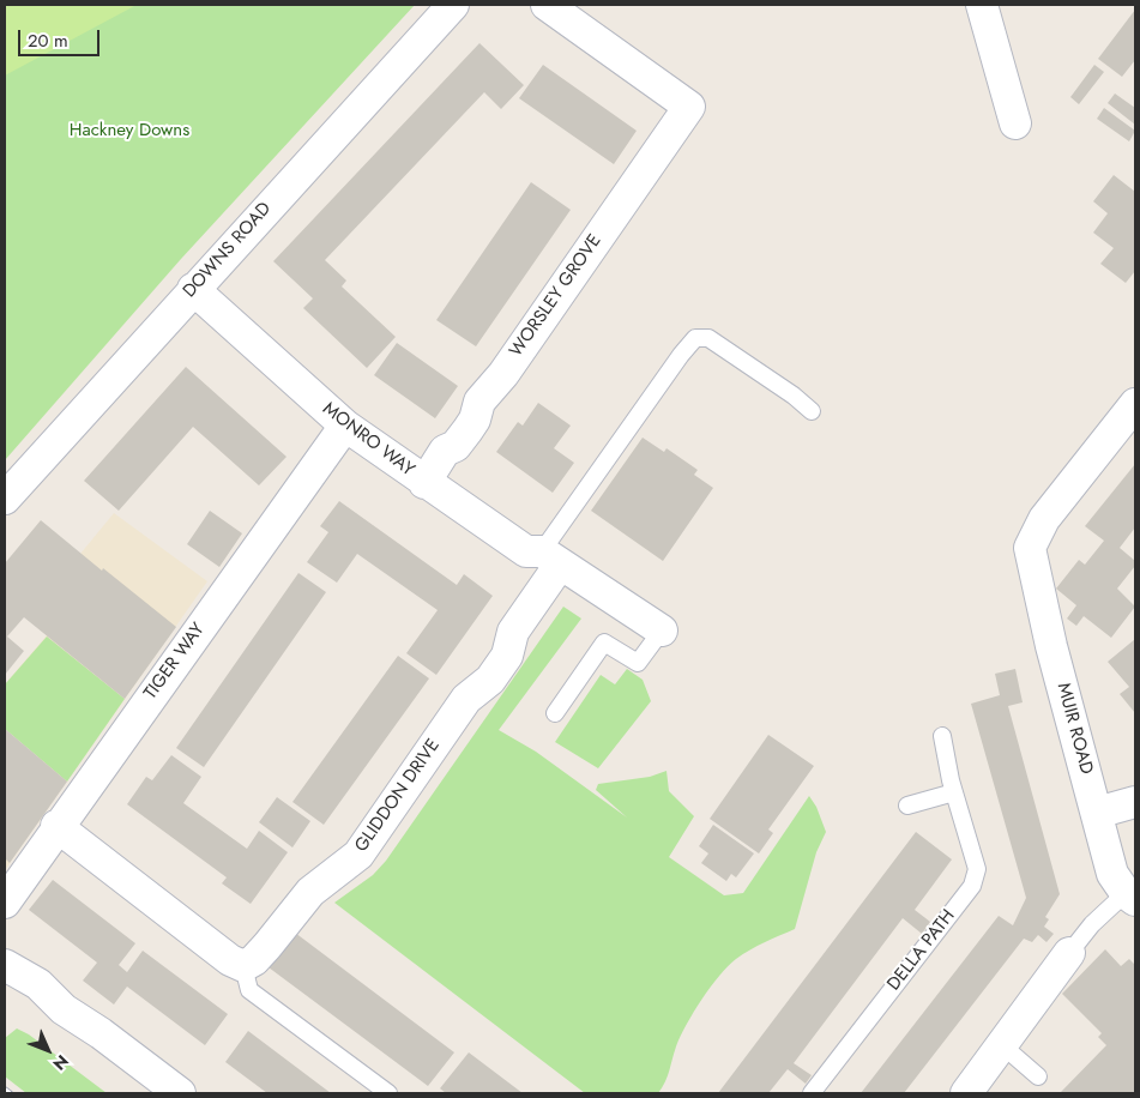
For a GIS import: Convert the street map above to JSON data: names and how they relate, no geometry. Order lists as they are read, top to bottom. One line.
{"streets":{"street":["DOWNS ROAD","WORSLEY GROVE","MONRO WAY","TIGER WAY","MUIR ROAD","GLIDDON DRIVE"],"lane":["DELLA PATH"]},"crossings":[["DOWNS ROAD","MONRO WAY"],["WORSLEY GROVE","MONRO WAY"],["MONRO WAY","TIGER WAY"],["MONRO WAY","GLIDDON DRIVE"]],"parks":["Hackney Downs"],"scale_bar":"20 m","north":"bottom right"}
